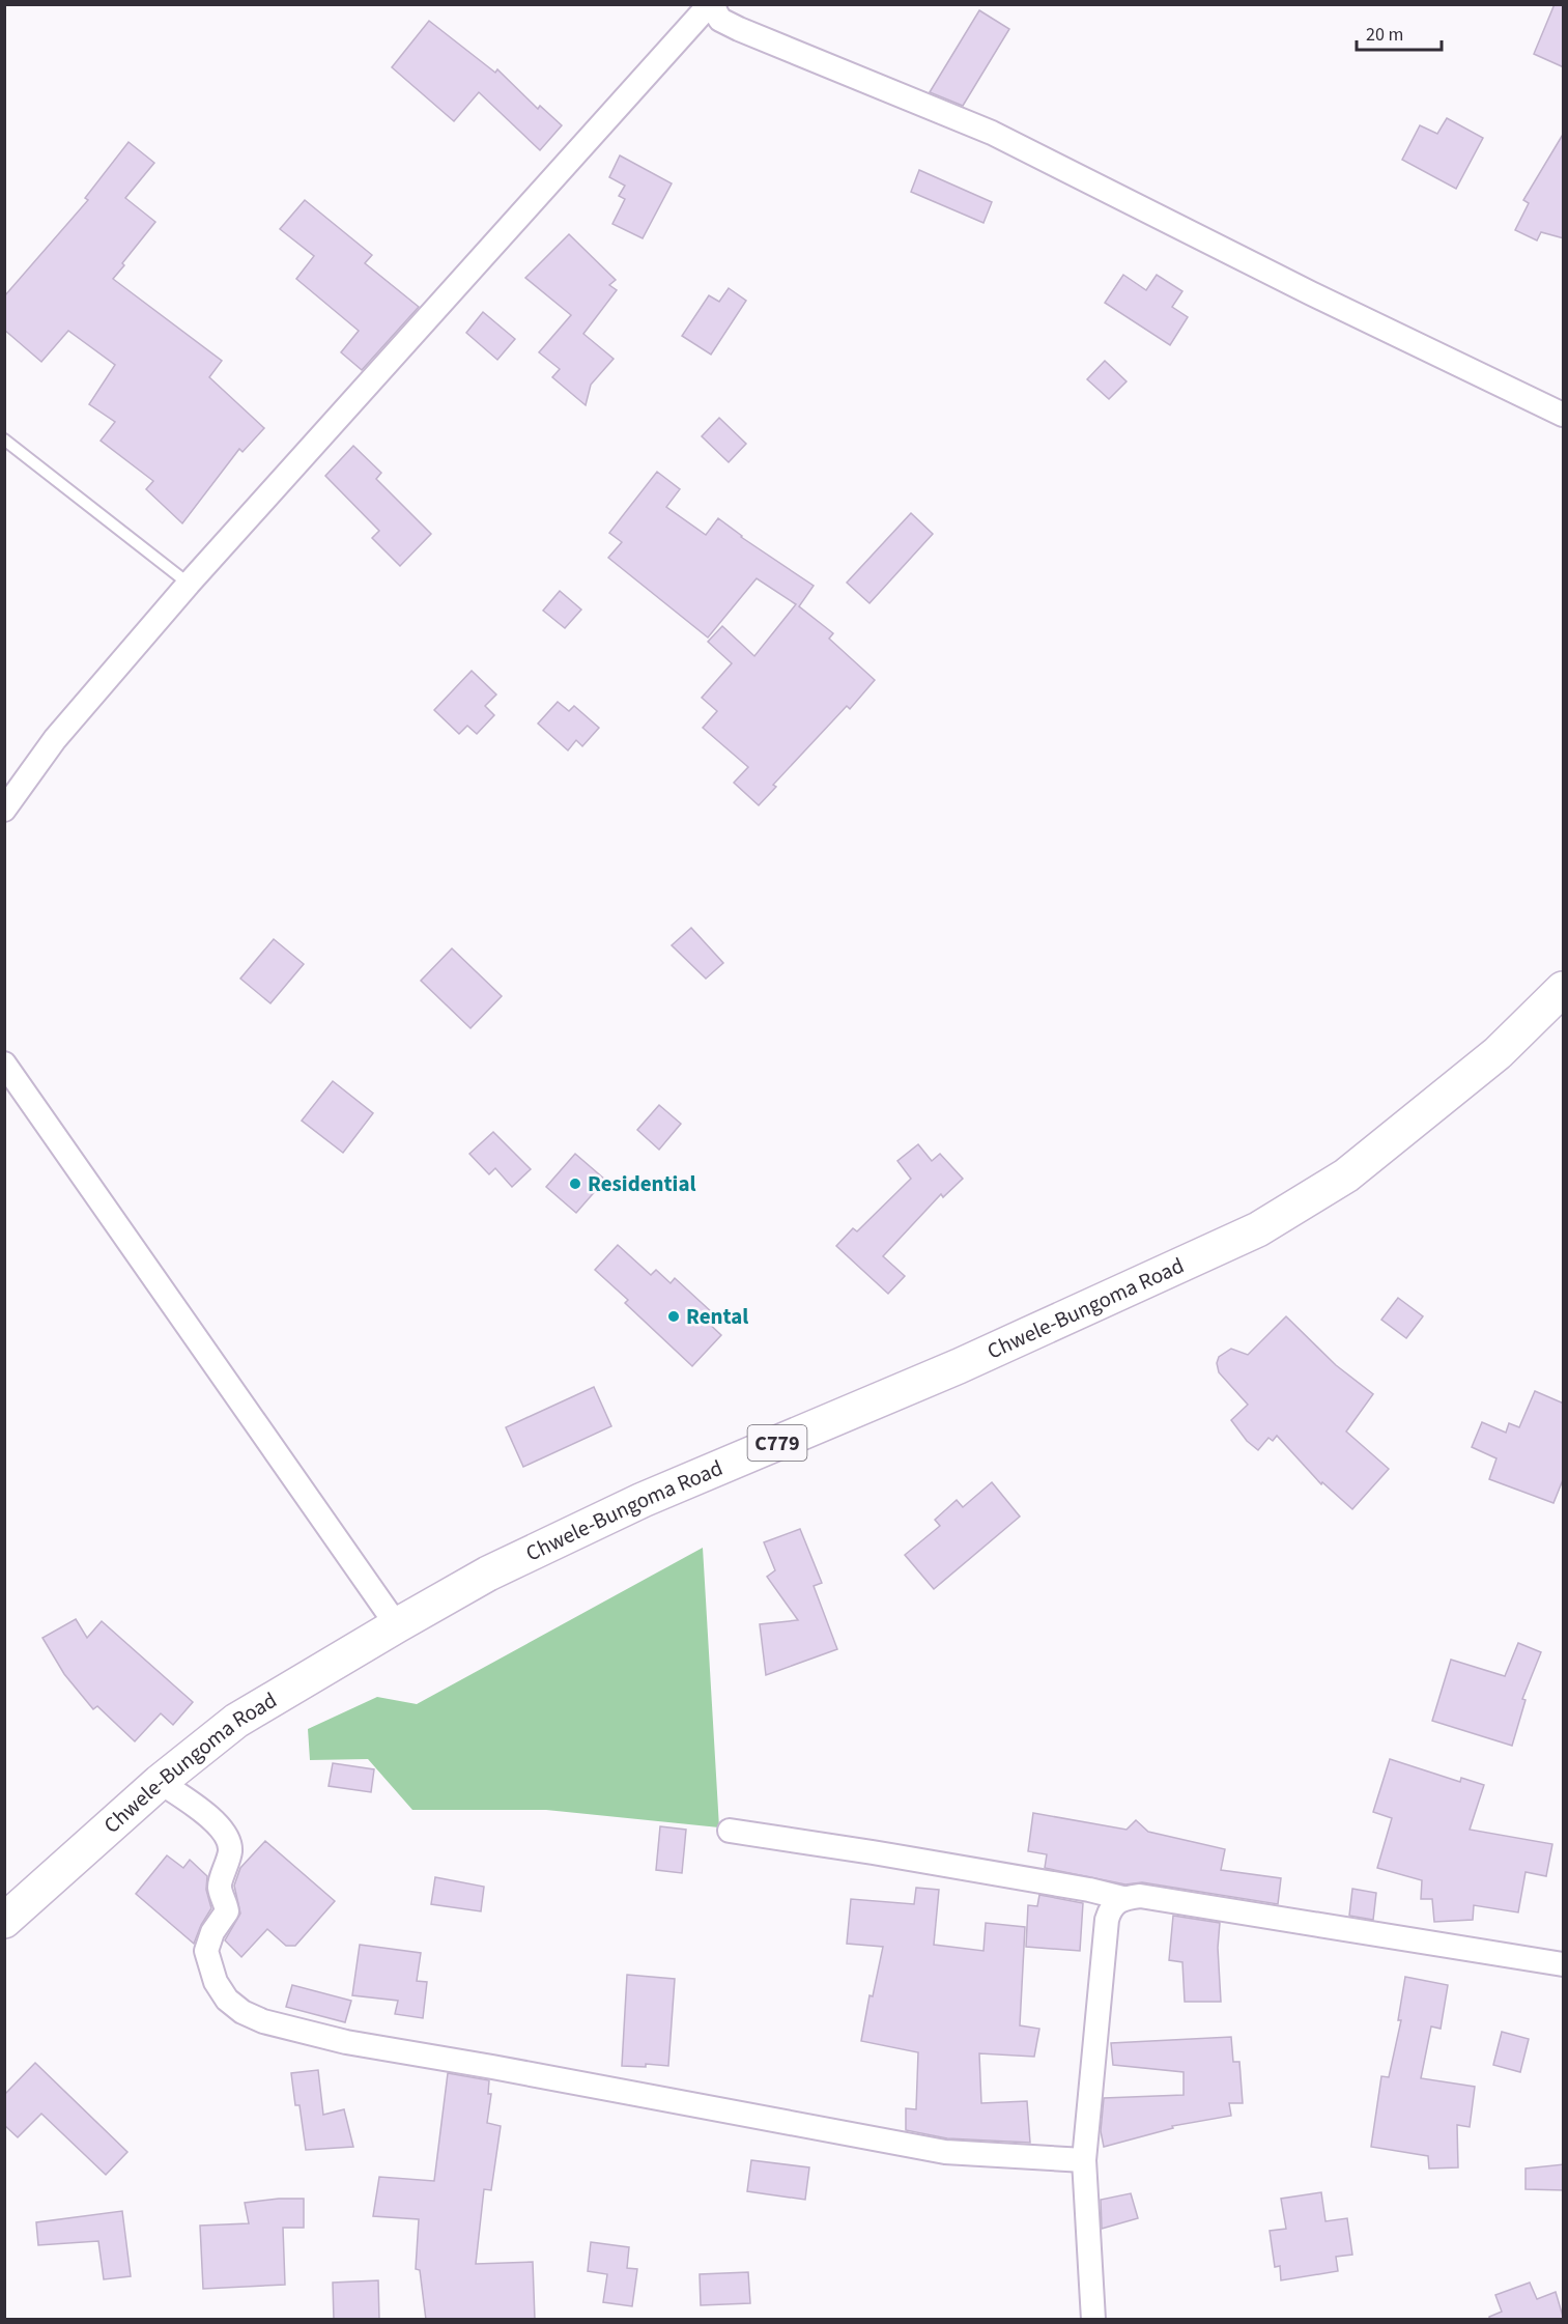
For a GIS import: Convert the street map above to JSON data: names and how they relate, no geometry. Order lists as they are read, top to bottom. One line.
{"streets":{"main road":["Chwele-Bungoma Road","C779"]},"places":["Residential","Rental"],"scale_bar":"20 m"}
